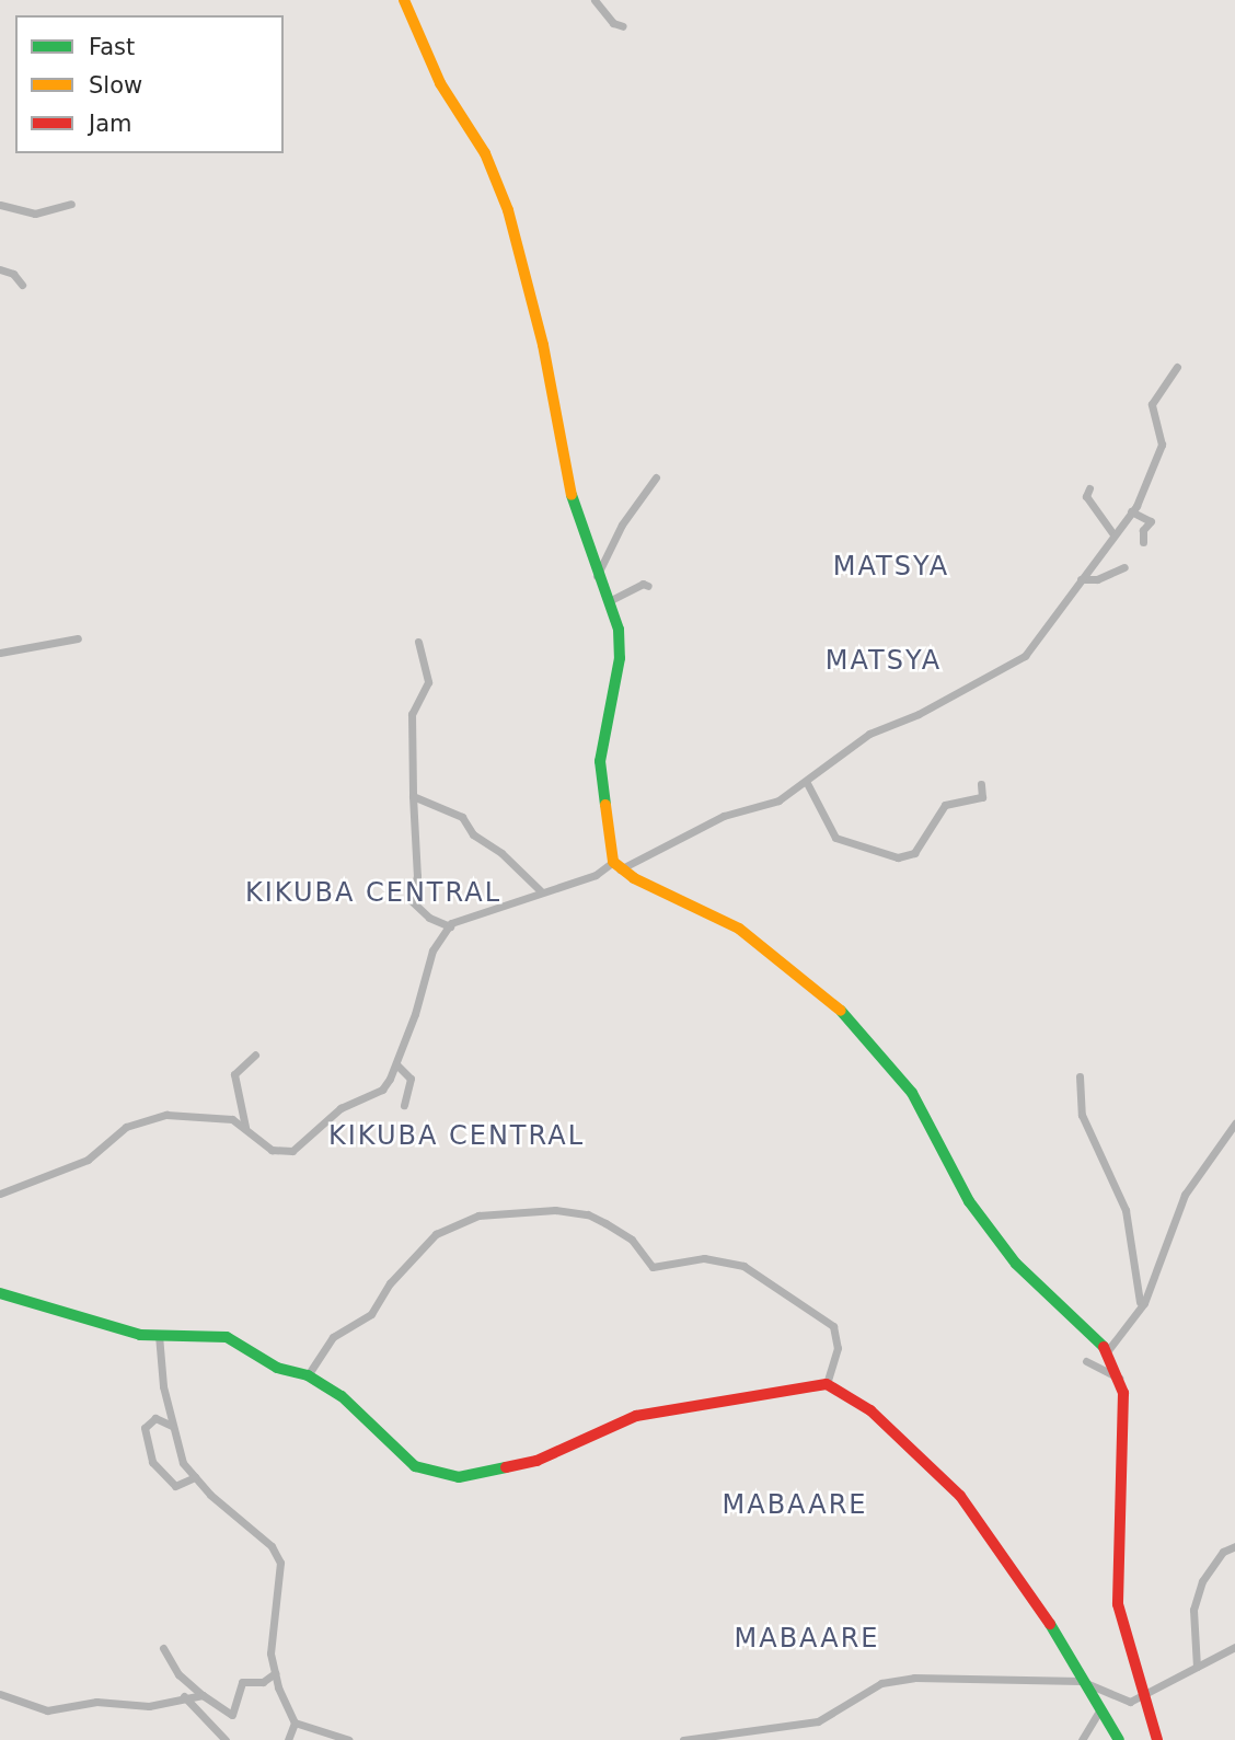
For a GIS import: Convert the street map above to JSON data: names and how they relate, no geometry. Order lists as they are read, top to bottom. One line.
{"districts":["MATSYA","MATSYA","KIKUBA CENTRAL","KIKUBA CENTRAL","MABAARE","MABAARE"],"legend":["Fast","Slow","Jam"]}
